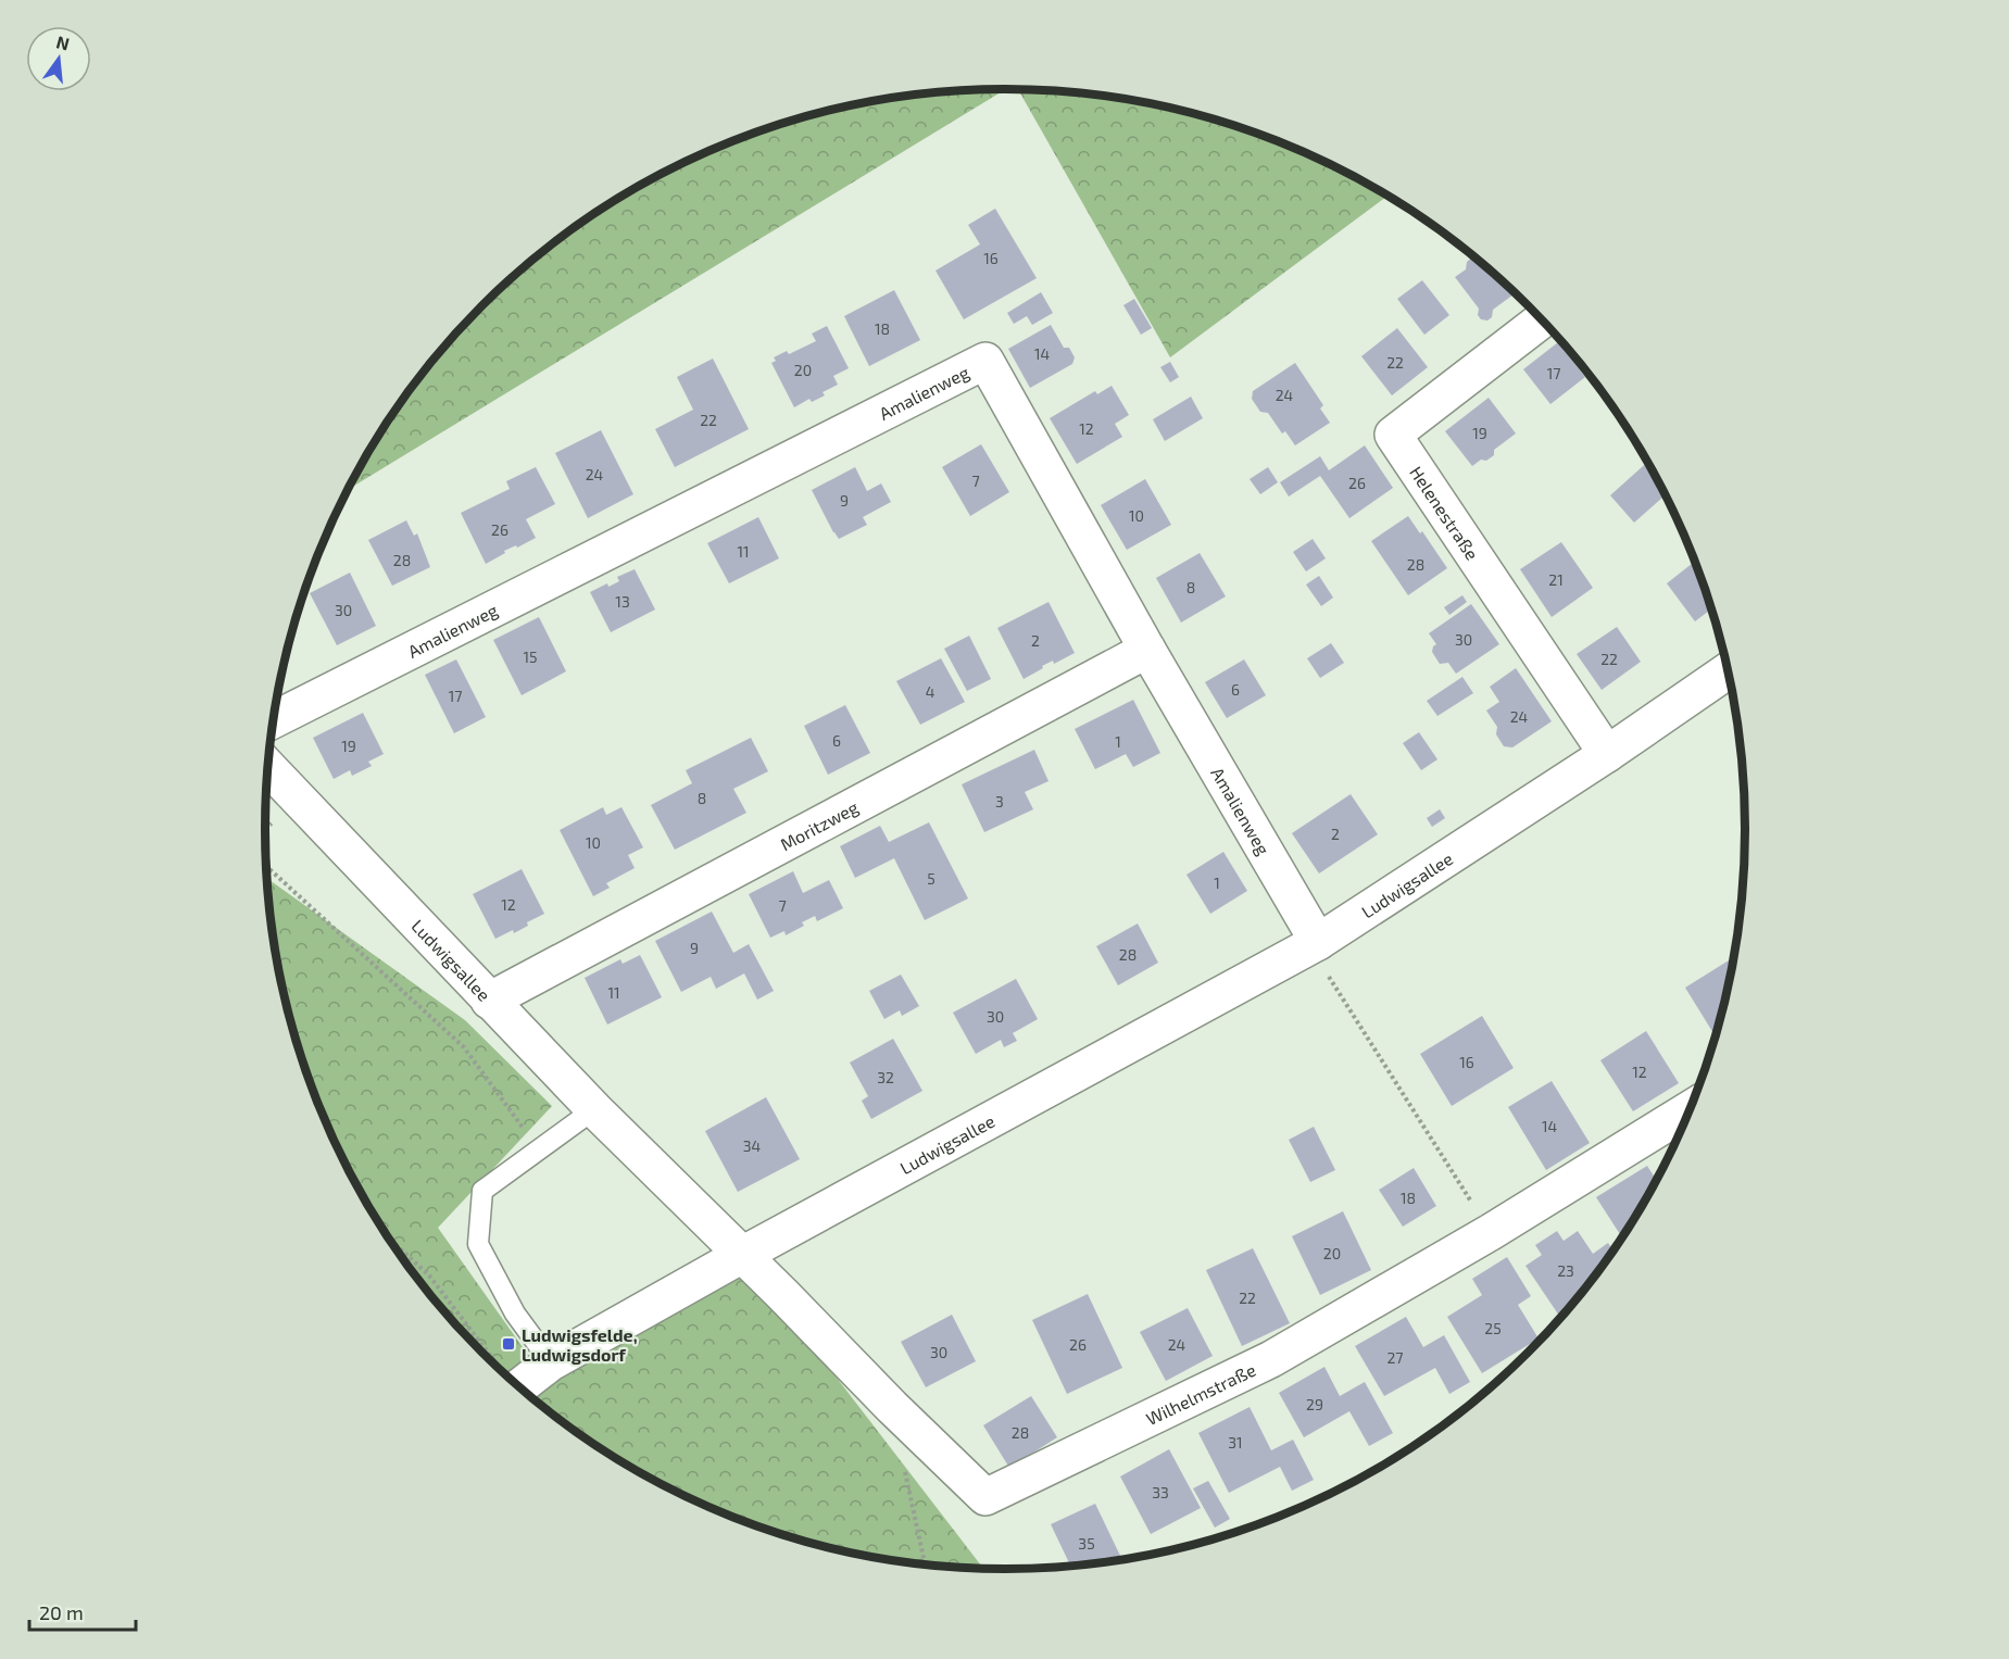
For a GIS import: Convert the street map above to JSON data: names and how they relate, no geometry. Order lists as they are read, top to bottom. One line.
{"streets":{"street":["Amalienweg","Helenestraße","Moritzweg","Ludwigsallee","Wilhelmstraße"]},"crossings":[["Amalienweg","Moritzweg"],["Amalienweg","Ludwigsallee"],["Helenestraße","Ludwigsallee"],["Moritzweg","Ludwigsallee"],["Ludwigsallee","Wilhelmstraße"]],"places":{"transit":["Ludwigsfelde, Ludwigsdorf"]},"house_numbers":["16","18","14","22","20","17","24","22","12","19","24","7","26","9","10","26","11","28","28","21","8","13","30","30","2","15","22","6","4","17","24","6","1","19","8","3","2","10","5","1","12","7","9","28","11","30","16","12","32","14","34","18","20","23","22","25","26","24","30","27","29","28","31","33","35"],"scale_bar":"20 m","north":"top"}
